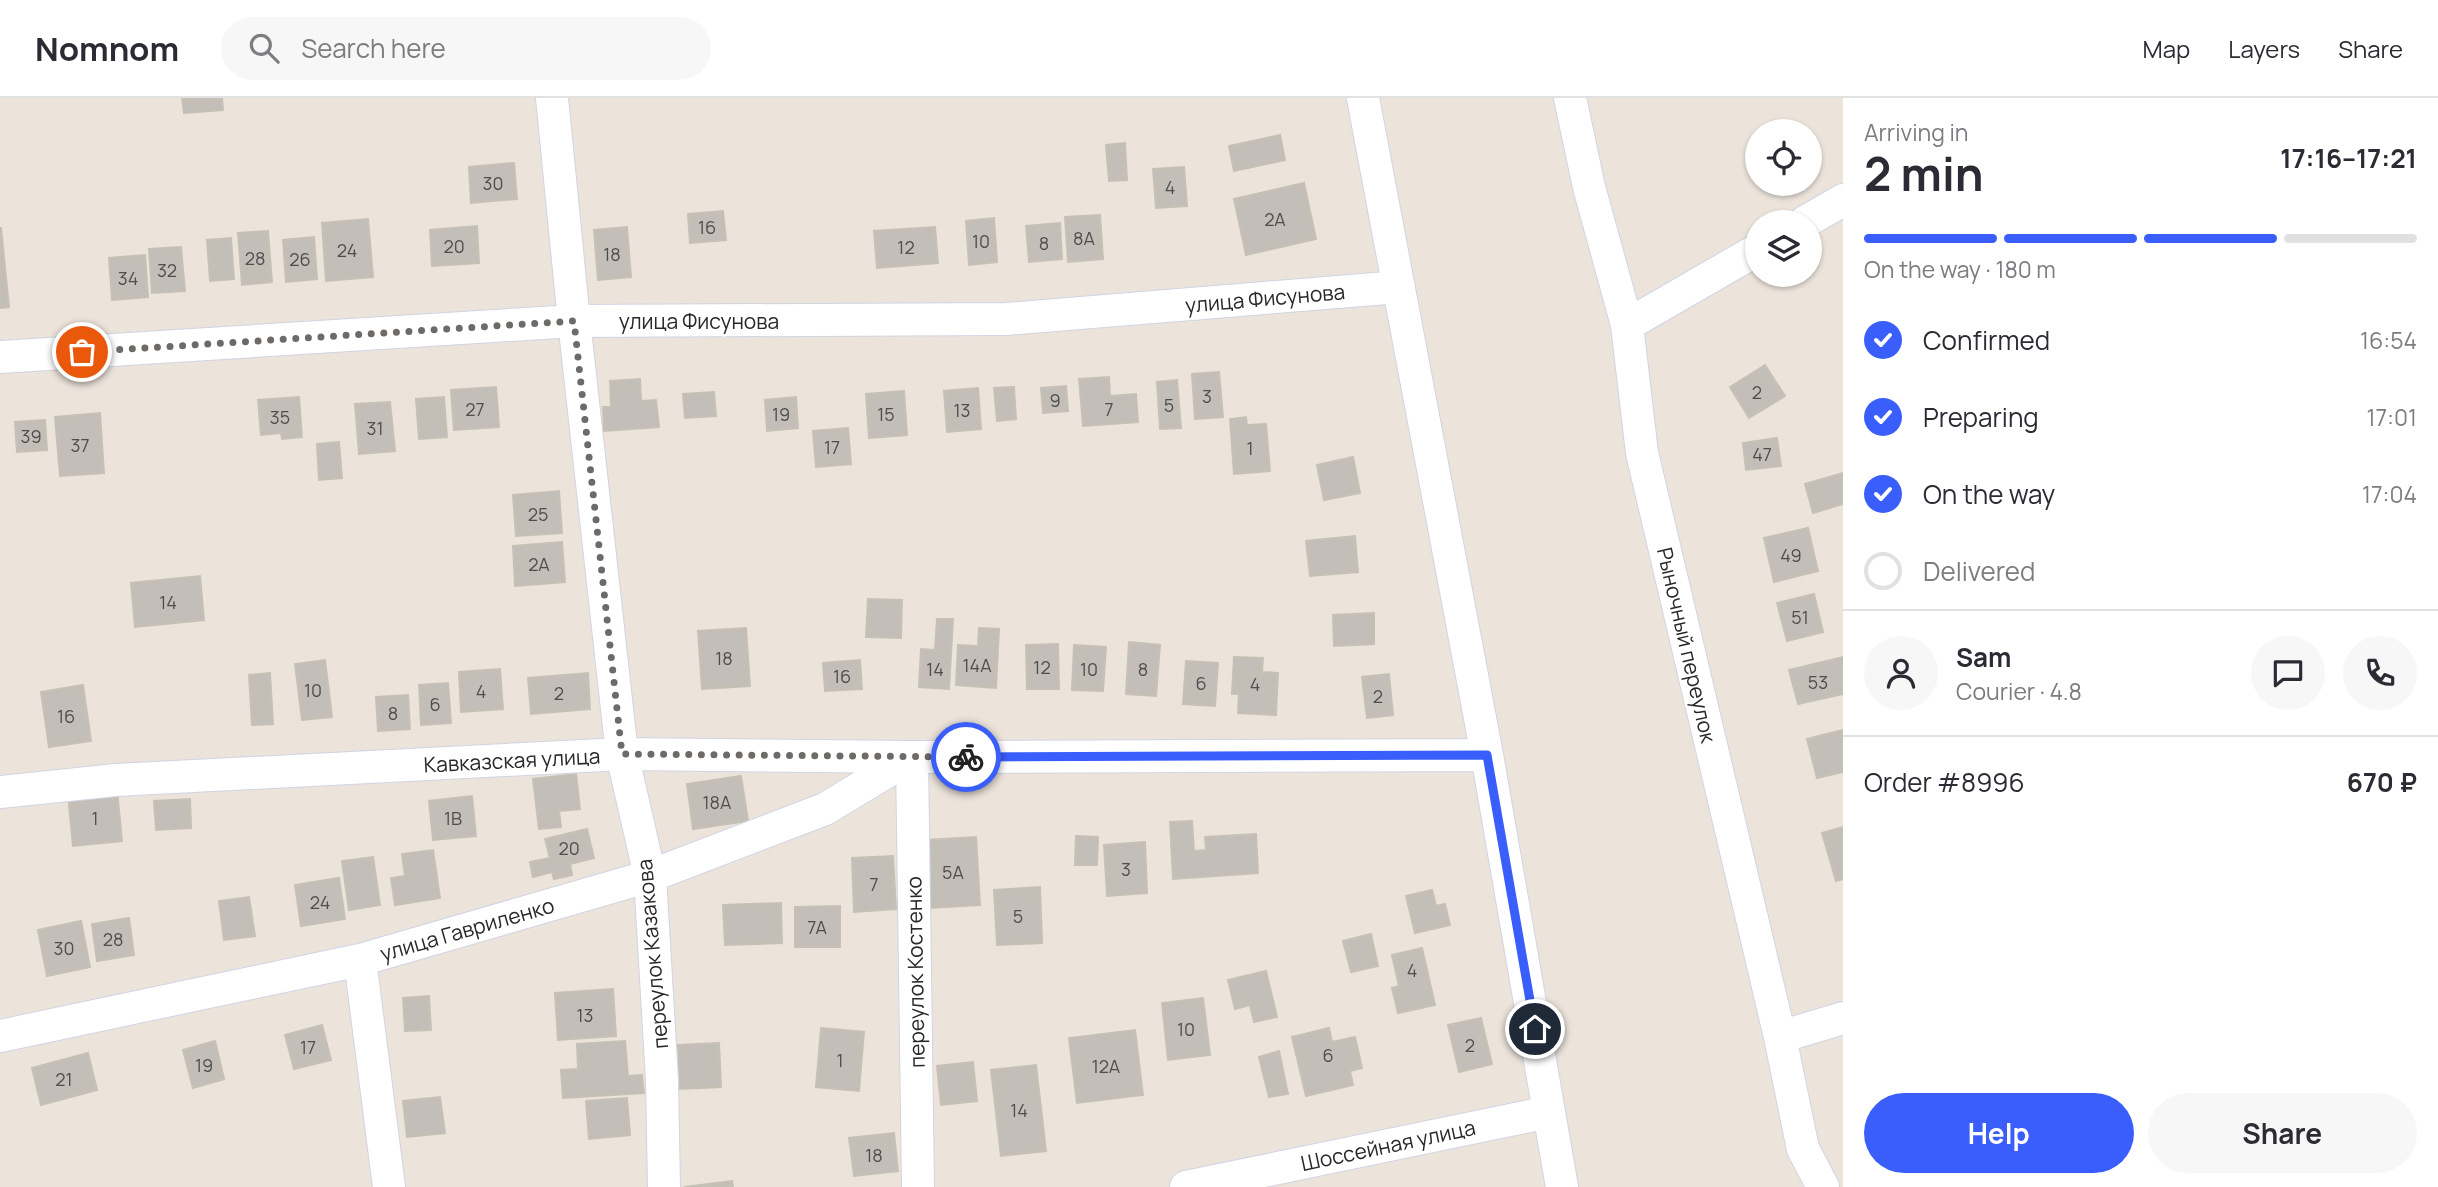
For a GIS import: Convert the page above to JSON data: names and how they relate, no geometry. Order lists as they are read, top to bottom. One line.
{"streets":{"street":["улица Фисунова","Рыночный переулок","Кавказская улица","улица Гавриленко","переулок Казакова","переулок Костенко","Шоссейная улица"]},"crossings":[["улица Фисунова","переулок Казакова"],["Кавказская улица","улица Гавриленко"],["Кавказская улица","переулок Казакова"],["Кавказская улица","переулок Костенко"],["улица Гавриленко","переулок Казакова"],["улица Гавриленко","переулок Костенко"]],"house_numbers":["30","4","2А","16","8А","10","8","20","12","24","18","28","26","32","34","2","3","9","5","27","7","13","19","15","35","31","39","37","17","1","47","25","49","2А","14","51","18","14А","12","14","10","8","16","53","6","4","10","4","2","2","6","8","16","18А","1","1В","20","3","5А","7","24","5","7А","28","30","4","13","10","2","17","6","1","19","12А","21","14","18"],"page":{"header":"Nomnom","search":"Search here","nav":["Map","Layers","Share"],"heading":["2 min","Arriving in","17:16–17:21"],"panel":["Sam","Courier · 4.8","Order #8996","670 ₽"],"bar":"On the way · 180 m","list":[["Confirmed","16:54"],["Preparing","17:01"],["On the way","17:04"],"Delivered"],"buttons":["Help","Share"]}}
